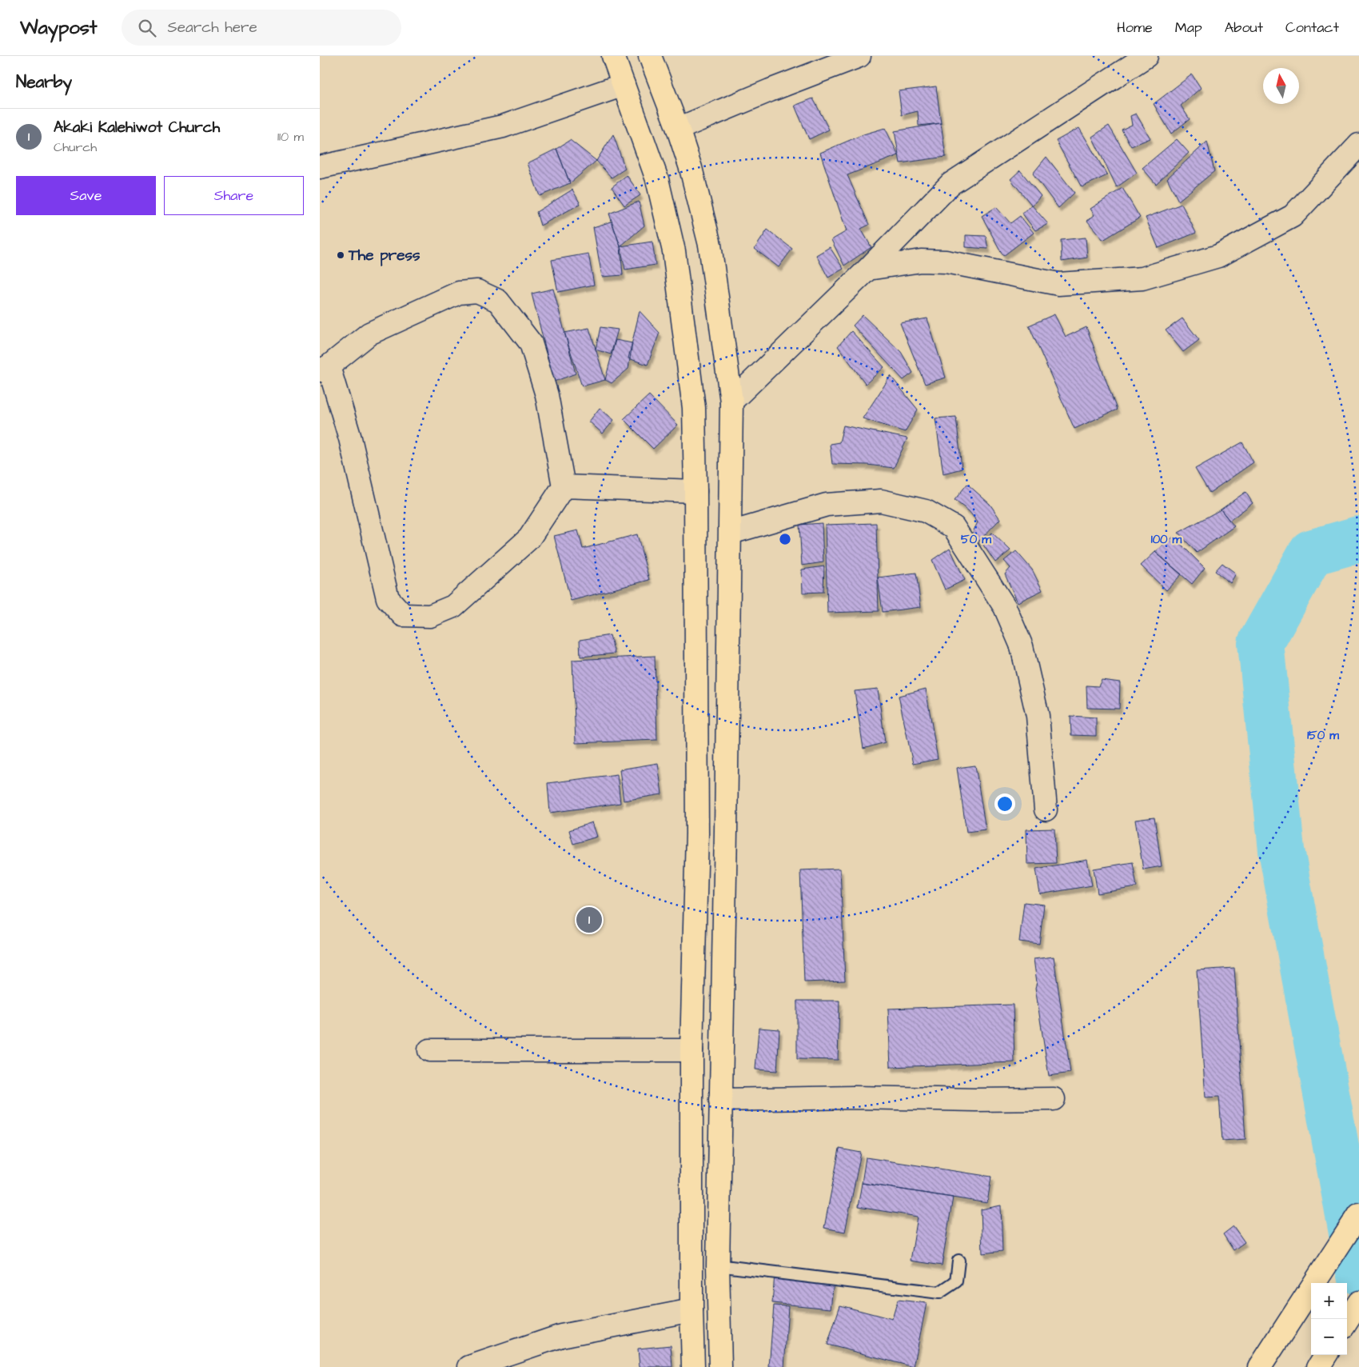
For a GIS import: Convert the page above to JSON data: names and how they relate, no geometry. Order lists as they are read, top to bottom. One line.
{"places":["The press"],"north":"top","page":{"header":"Waypost","search":"Search here","nav":["Home","Map","About","Contact"],"heading":"Nearby","list":[{"mark":"1","name":"Akaki Kalehiwot Church","note":"Church","value":"110 m"}],"buttons":["Save","Share"],"pins":"1","map_buttons":["+","−"]},"rings":["50 m","100 m","150 m"]}
